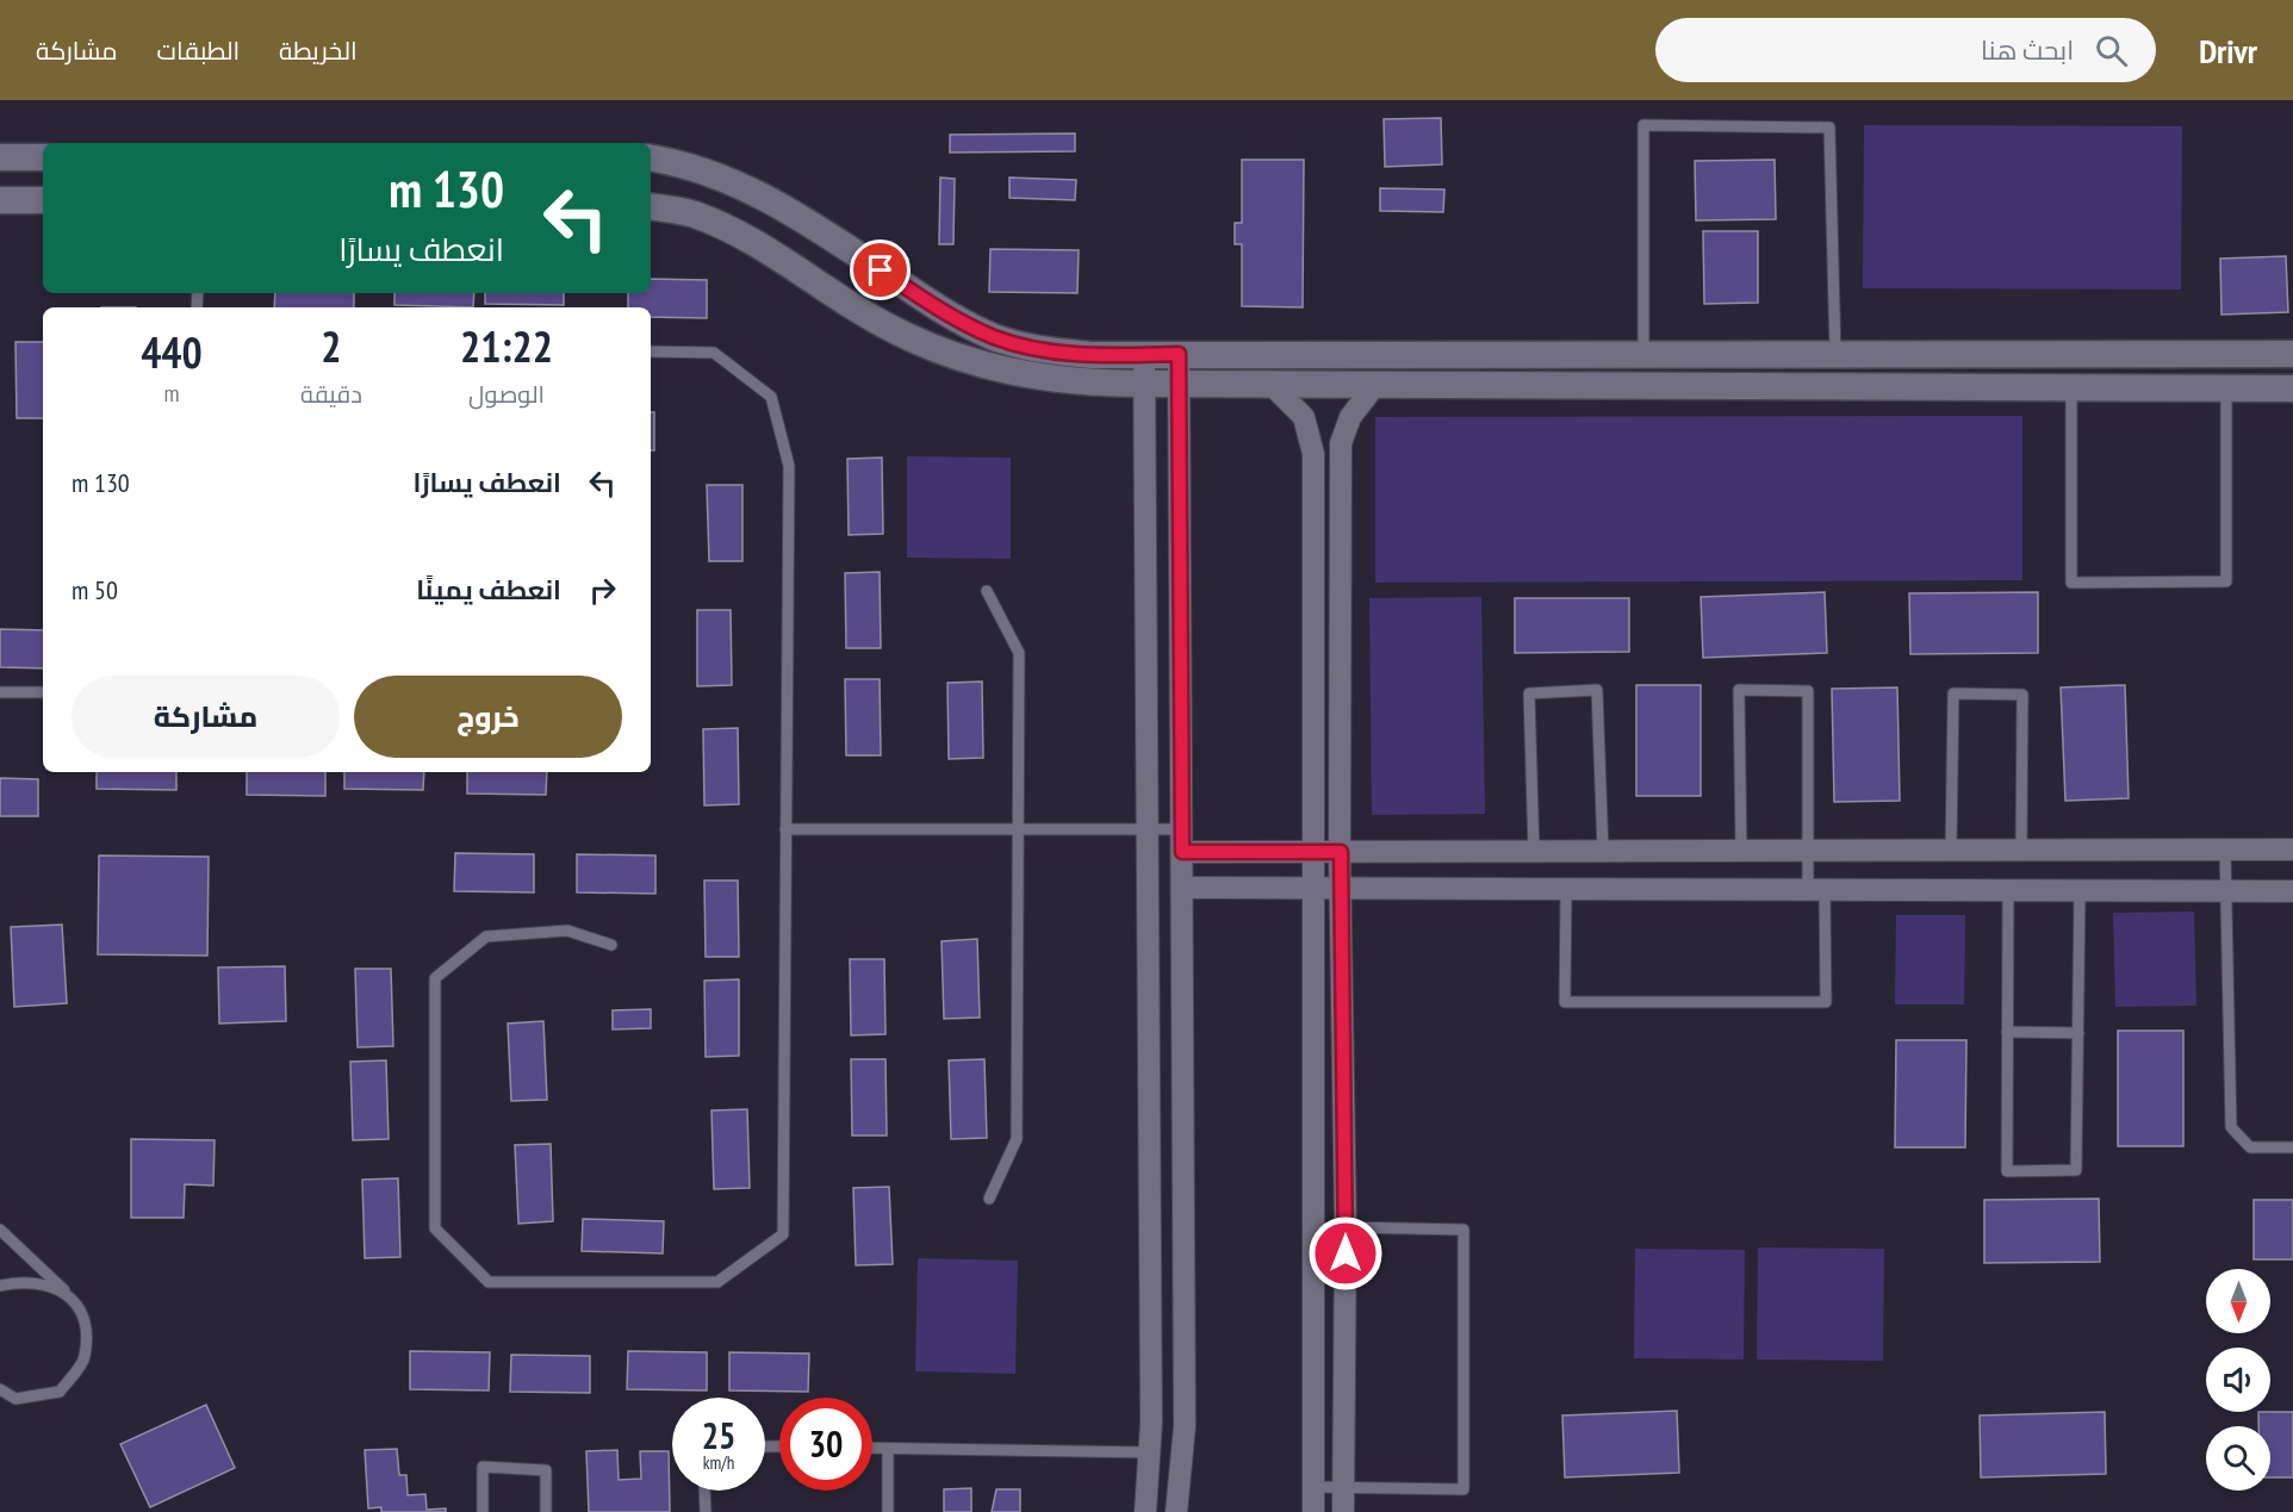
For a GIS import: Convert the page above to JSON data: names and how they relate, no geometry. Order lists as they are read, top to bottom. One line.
{"north":"bottom","page":{"header":"Drivr","search":"ابحث هنا","nav":["الخريطة","الطبقات","مشاركة"],"turn":["130 m","انعطف يسارًا"],"eta":["21:22","الوصول","2","دقيقة","440","m"],"list":[{"name":"انعطف يسارًا","value":"130 m"},{"name":"انعطف يمينًا","value":"50 m"}],"buttons":["خروج","مشاركة"],"speed":"25 km/h","limit":"30"}}
